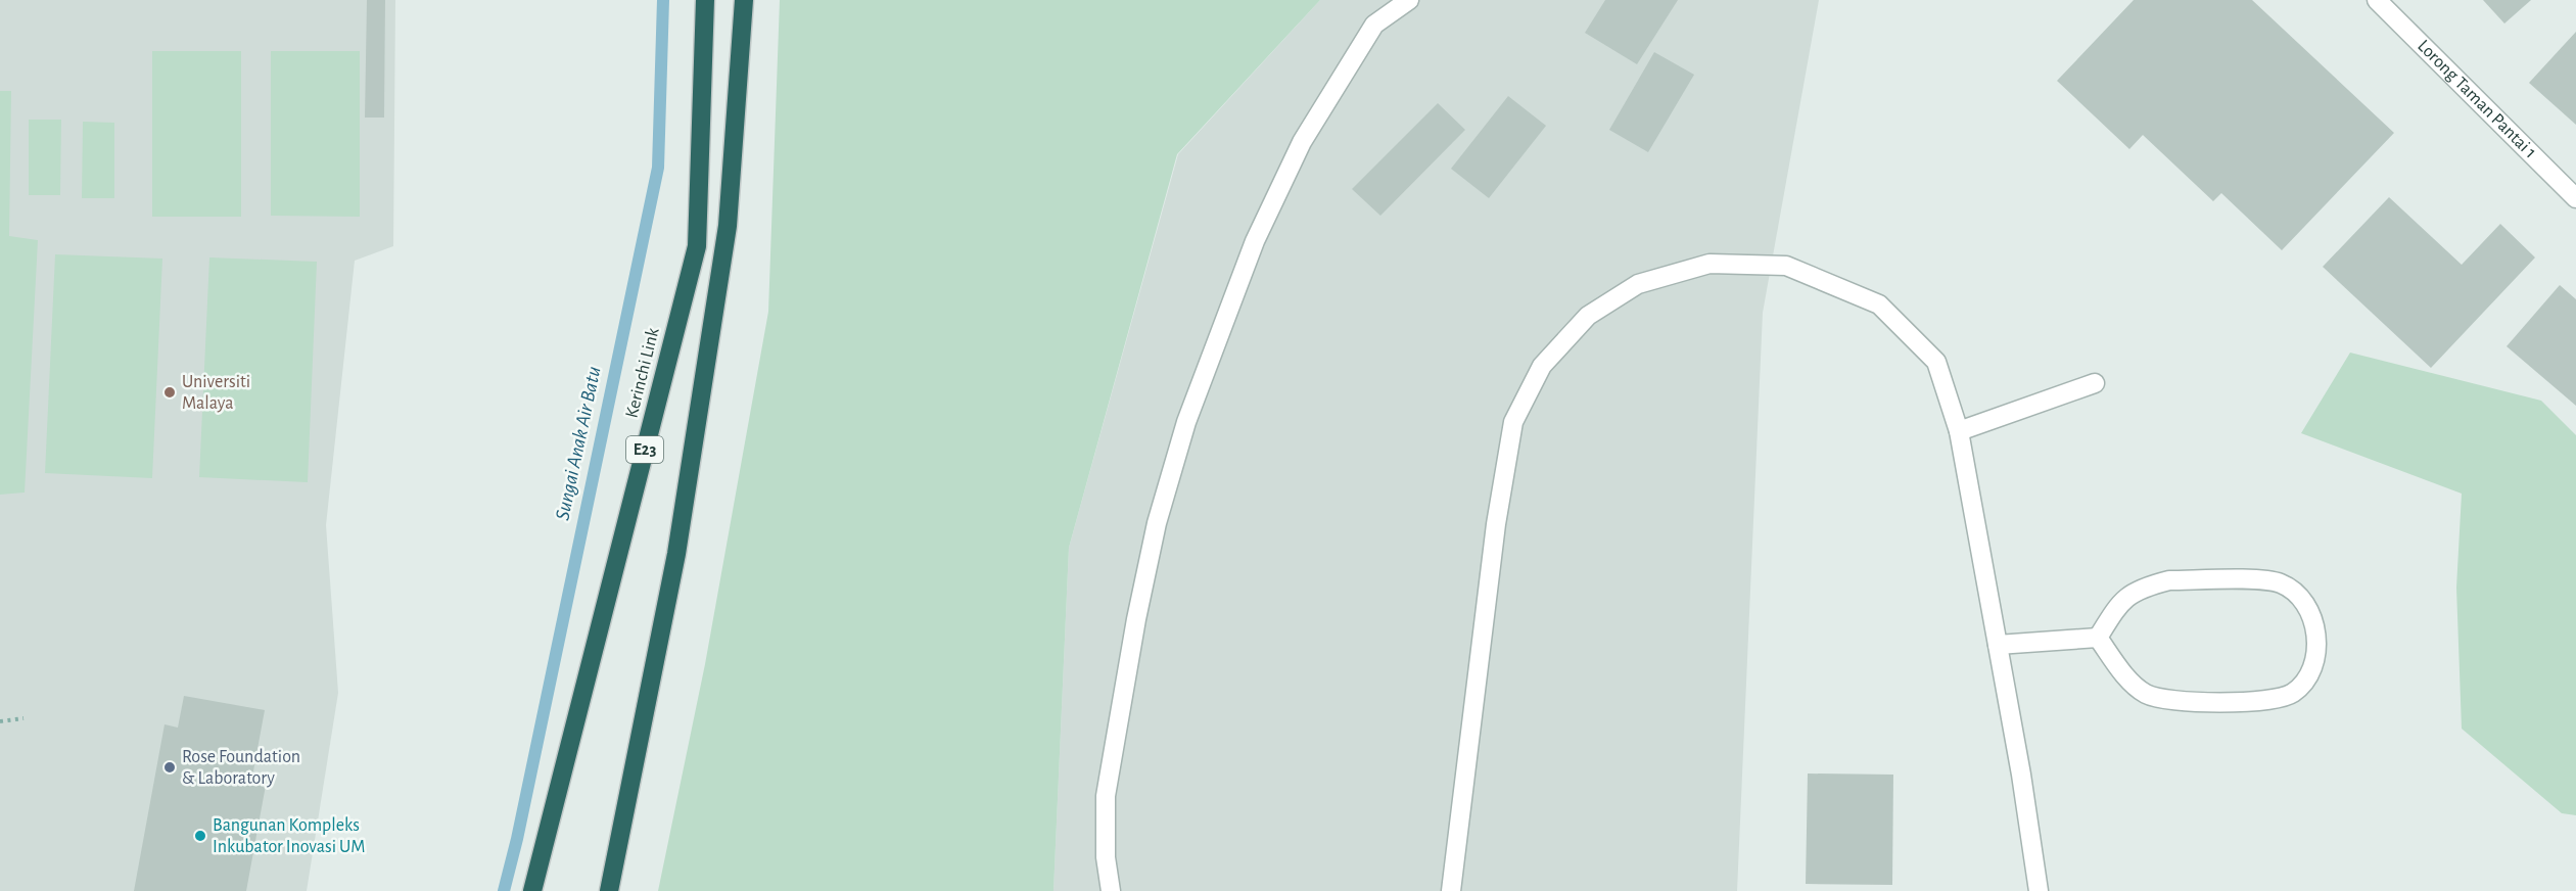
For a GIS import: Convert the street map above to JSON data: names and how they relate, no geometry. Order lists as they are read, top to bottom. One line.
{"streets":{"highway":["Kerinchi Link","E23"],"street":["Lorong Taman Pantai 1"]},"water":["Sungai Anak Air Batu"],"places":["Universiti Malaya","Rose Foundation & Laboratory","Bangunan Kompleks Inkubator Inovasi UM"]}
